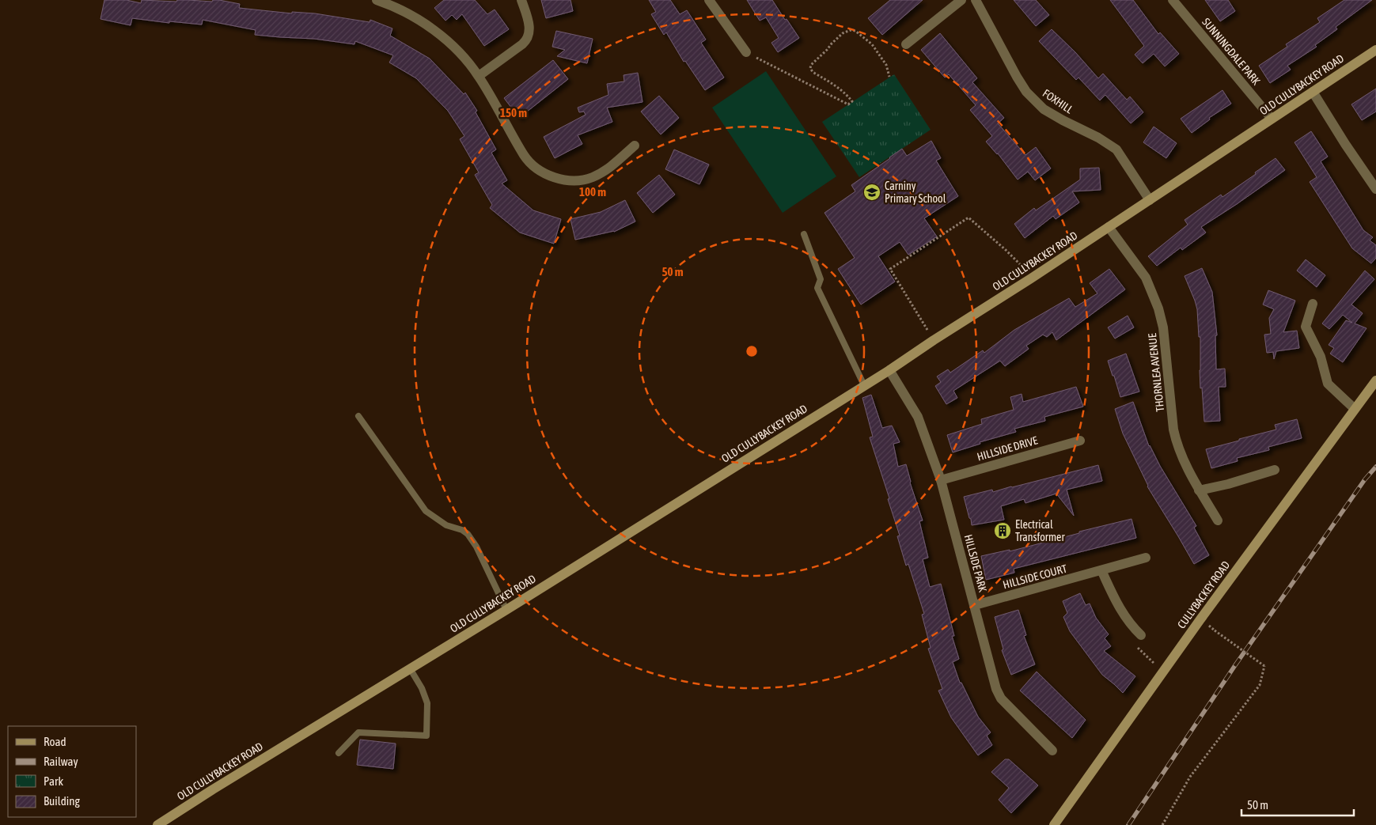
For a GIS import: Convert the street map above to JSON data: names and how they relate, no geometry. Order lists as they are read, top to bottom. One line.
{"streets":{"street":["SUNNINGDALE PARK","OLD CULLYBACKEY ROAD","FOXHILL","THORNLEA AVENUE","HILLSIDE DRIVE","HILLSIDE PARK","HILLSIDE COURT","CULLYBACKEY ROAD"]},"crossings":[["SUNNINGDALE PARK","OLD CULLYBACKEY ROAD"],["OLD CULLYBACKEY ROAD","FOXHILL"],["OLD CULLYBACKEY ROAD","THORNLEA AVENUE"],["OLD CULLYBACKEY ROAD","HILLSIDE PARK"],["HILLSIDE DRIVE","HILLSIDE PARK"],["HILLSIDE PARK","HILLSIDE COURT"]],"places":{"school or university":["Carniny Primary School"],"building":["Electrical Transformer"]},"legend":["Road","Railway","Park","Building"],"scale_bar":"50 m","rings":["150 m","100 m","50 m"]}
